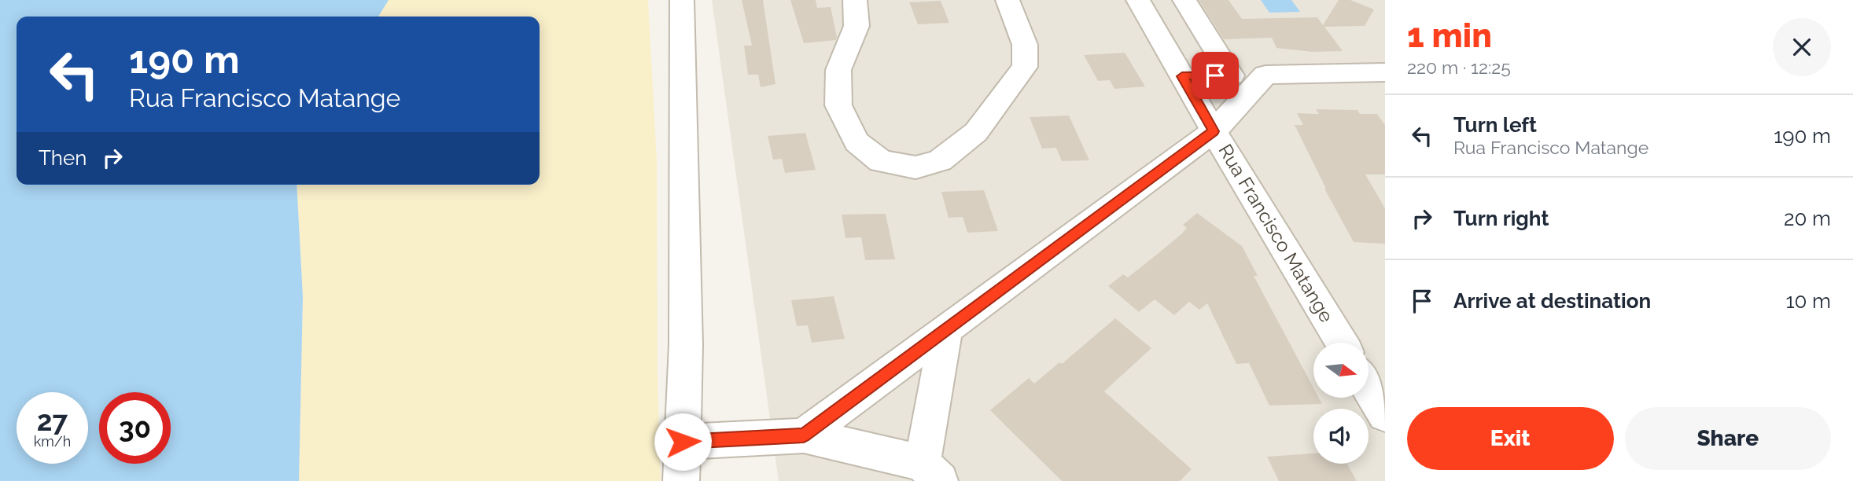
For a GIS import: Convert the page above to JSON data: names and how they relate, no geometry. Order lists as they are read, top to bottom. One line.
{"streets":{"street":["Rua Francisco Matange"]},"north":"right","page":{"heading":["1 min","220 m · 12:25"],"turn":["190 m","Rua Francisco Matange"],"list":[{"name":"Turn left","note":"Rua Francisco Matange","value":"190 m"},{"name":"Turn right","value":"20 m"},{"name":"Arrive at destination","value":"10 m"}],"then":"Then","speed":"27 km/h","limit":"30","buttons":["Exit","Share"]}}
